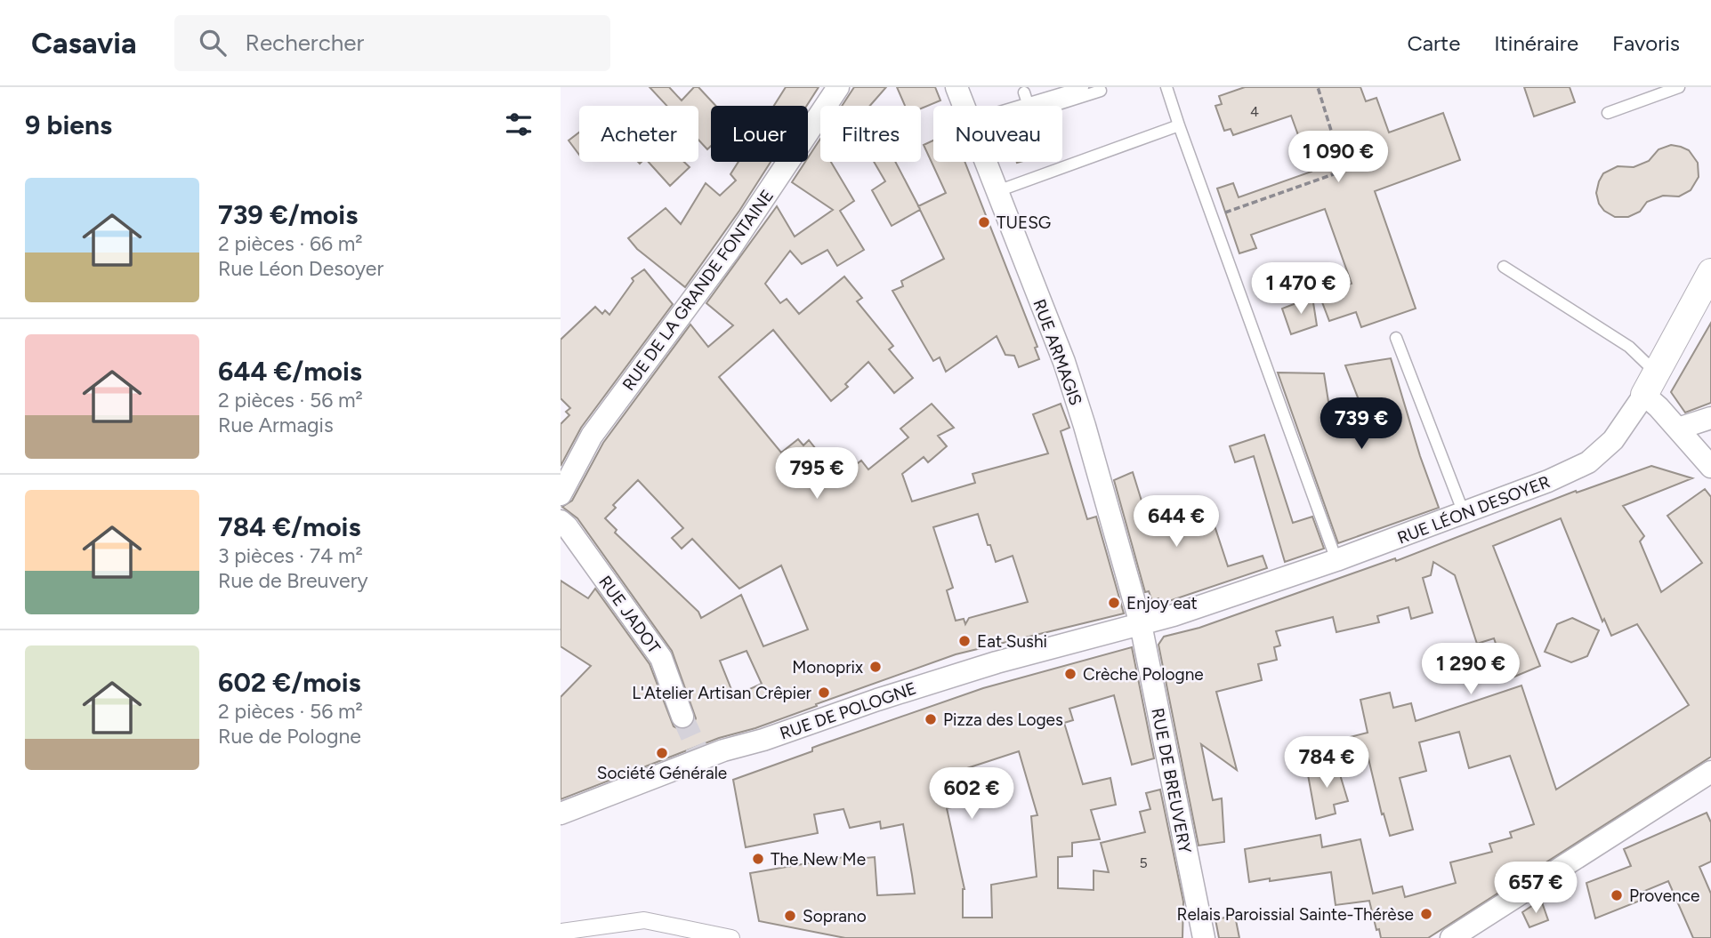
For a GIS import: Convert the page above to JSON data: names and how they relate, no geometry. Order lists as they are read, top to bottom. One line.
{"streets":{"street":["RUE DE LA GRANDE FONTAINE","RUE ARMAGIS","RUE LÉON DESOYER","RUE JADOT","RUE DE POLOGNE","RUE DE BREUVERY"]},"crossings":[["RUE ARMAGIS","RUE LÉON DESOYER"],["RUE ARMAGIS","RUE DE POLOGNE"],["RUE ARMAGIS","RUE DE BREUVERY"],["RUE LÉON DESOYER","RUE DE POLOGNE"],["RUE LÉON DESOYER","RUE DE BREUVERY"],["RUE DE POLOGNE","RUE DE BREUVERY"]],"places":["TUESG","Enjoy eat","Eat Sushi","Monoprix","Crèche Pologne","L'Atelier Artisan Crêpier","Pizza des Loges","Société Générale","The New Me","Provence","Relais Paroissial Sainte-Thérèse","Soprano"],"house_numbers":["4","5"],"page":{"header":"Casavia","search":"Rechercher","nav":["Carte","Itinéraire","Favoris"],"heading":"9 biens","chip":["Acheter","Louer","Filtres","Nouveau"],"price":["1 090 €","1 470 €","739 €","795 €","644 €","1 290 €","784 €","602 €","657 €"],"list":[{"name":"739 €/mois","note":"2 pièces · 66 m² · Rue Léon Desoyer"},{"name":"644 €/mois","note":"2 pièces · 56 m² · Rue Armagis"},{"name":"784 €/mois","note":"3 pièces · 74 m² · Rue de Breuvery"},{"name":"602 €/mois","note":"2 pièces · 56 m² · Rue de Pologne"}]}}
